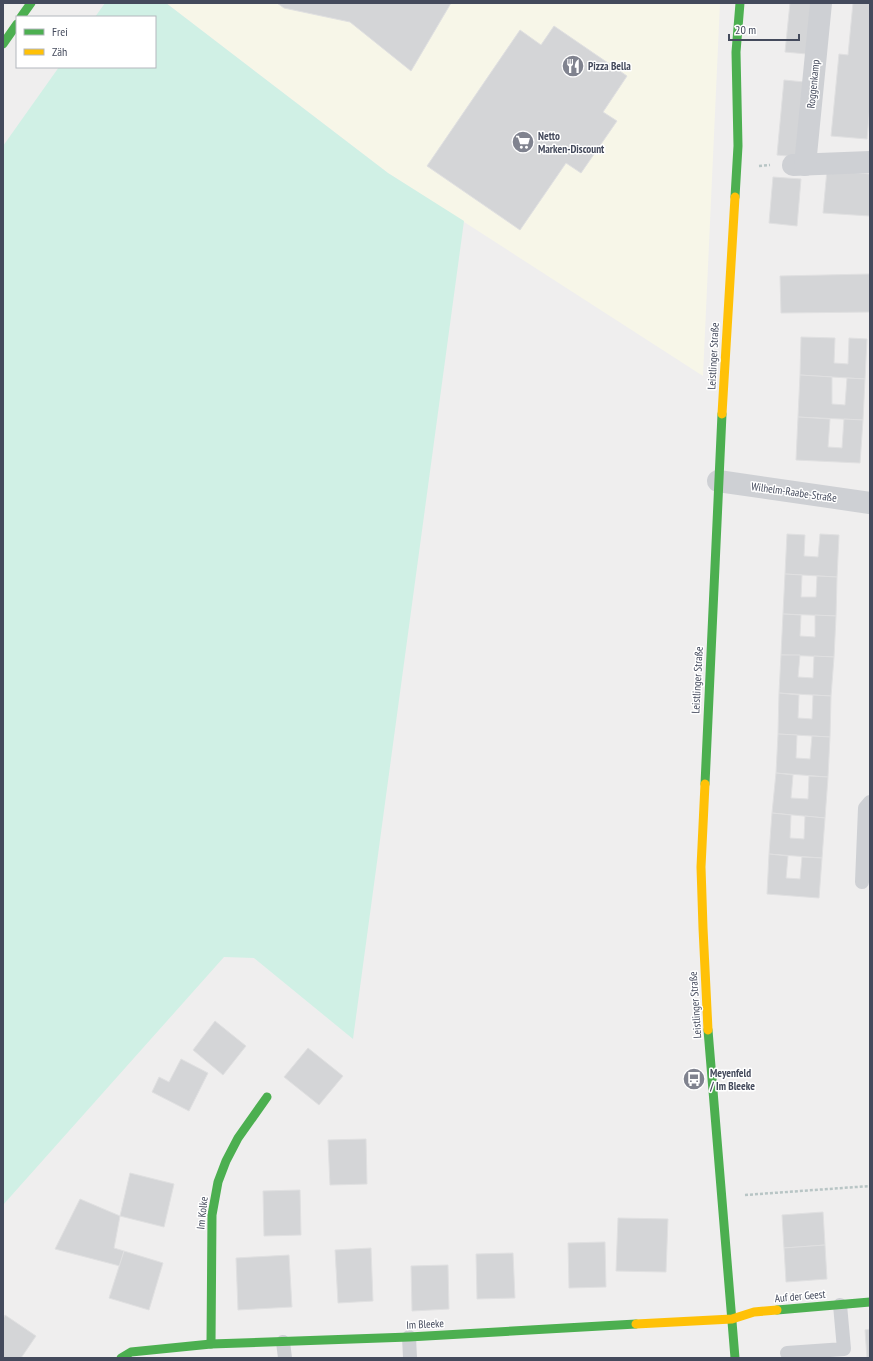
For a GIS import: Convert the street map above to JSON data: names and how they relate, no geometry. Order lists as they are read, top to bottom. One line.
{"streets":{"street":["Roggenkamp","Leistlinger Straße","Wilhelm-Raabe-Straße","Im Kolke","Auf der Geest","Im Bleeke"]},"crossings":[["Leistlinger Straße","Wilhelm-Raabe-Straße"],["Leistlinger Straße","Auf der Geest"],["Leistlinger Straße","Im Bleeke"],["Im Kolke","Im Bleeke"],["Auf der Geest","Im Bleeke"]],"places":{"restaurant":["Pizza Bella"],"supermarket":["Netto Marken-Discount"],"bus stop":["Meyenfeld / Im Bleeke"]},"legend":["Frei","Zäh"],"scale_bar":"20 m"}
